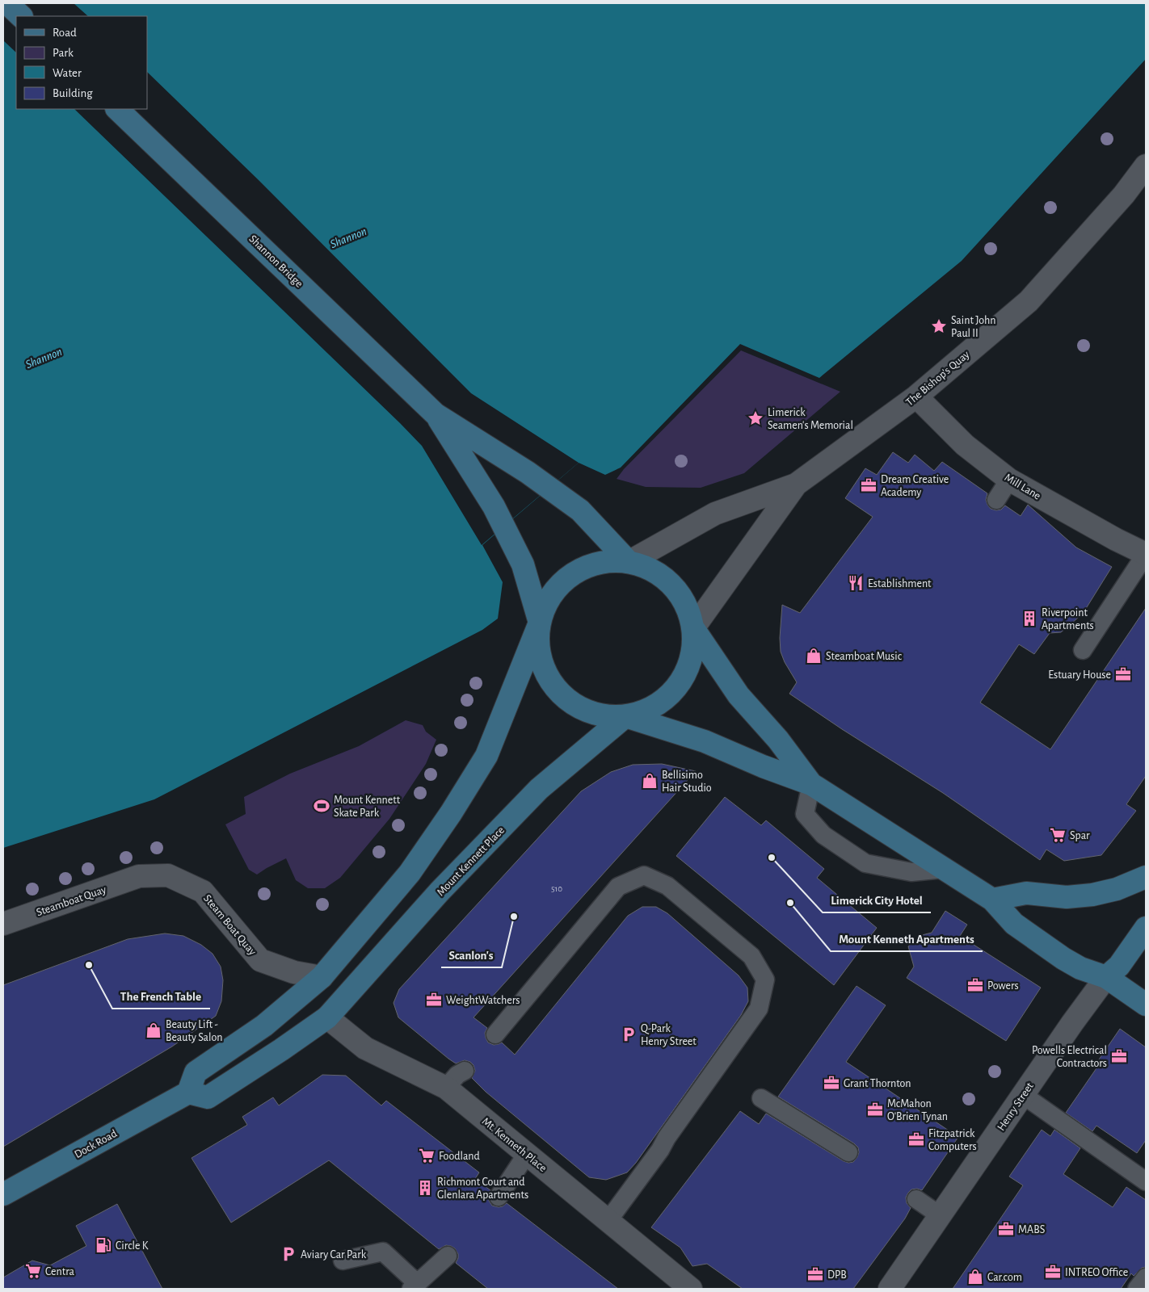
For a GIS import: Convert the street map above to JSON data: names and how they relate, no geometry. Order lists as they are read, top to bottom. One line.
{"streets":{"main road":["Shannon Bridge","Mount Kennett Place","Henry Street","Dock Road"],"street":["The Bishop's Quay","Mill Lane","Steamboat Quay","Steam Boat Quay","Mt. Kenneth Place"]},"crossings":[["The Bishop's Quay","Mill Lane"],["Mount Kennett Place","Mt. Kenneth Place"],["Steamboat Quay","Steam Boat Quay"]],"water":["Shannon"],"places":{"place":["Saint John Paul II","Limerick Seamen's Memorial"],"office":["Dream Creative Academy","Estuary House","Powers","WeightWatchers","Powells Electrical Contractors","Grant Thornton","McMahon O'Brien Tynan","Fitzpatrick Computers","MABS","INTREO Office","DPB"],"restaurant":["Establishment"],"building":["Riverpoint Apartments","Richmont Court and Glenlara Apartments"],"shop":["Steamboat Music","Bellisimo Hair Studio","Beauty Lift - Beauty Salon","Car.com"],"sports":["Mount Kennett Skate Park"],"supermarket":["Spar","Foodland","Centra"],"other":["Limerick City Hotel","Mount Kenneth Apartments","Scanlon's","The French Table"],"parking":["Q-Park Henry Street","Aviary Car Park"],"fuel station":["Circle K"]},"house_numbers":["510"],"legend":["Road","Park","Water","Building"]}
